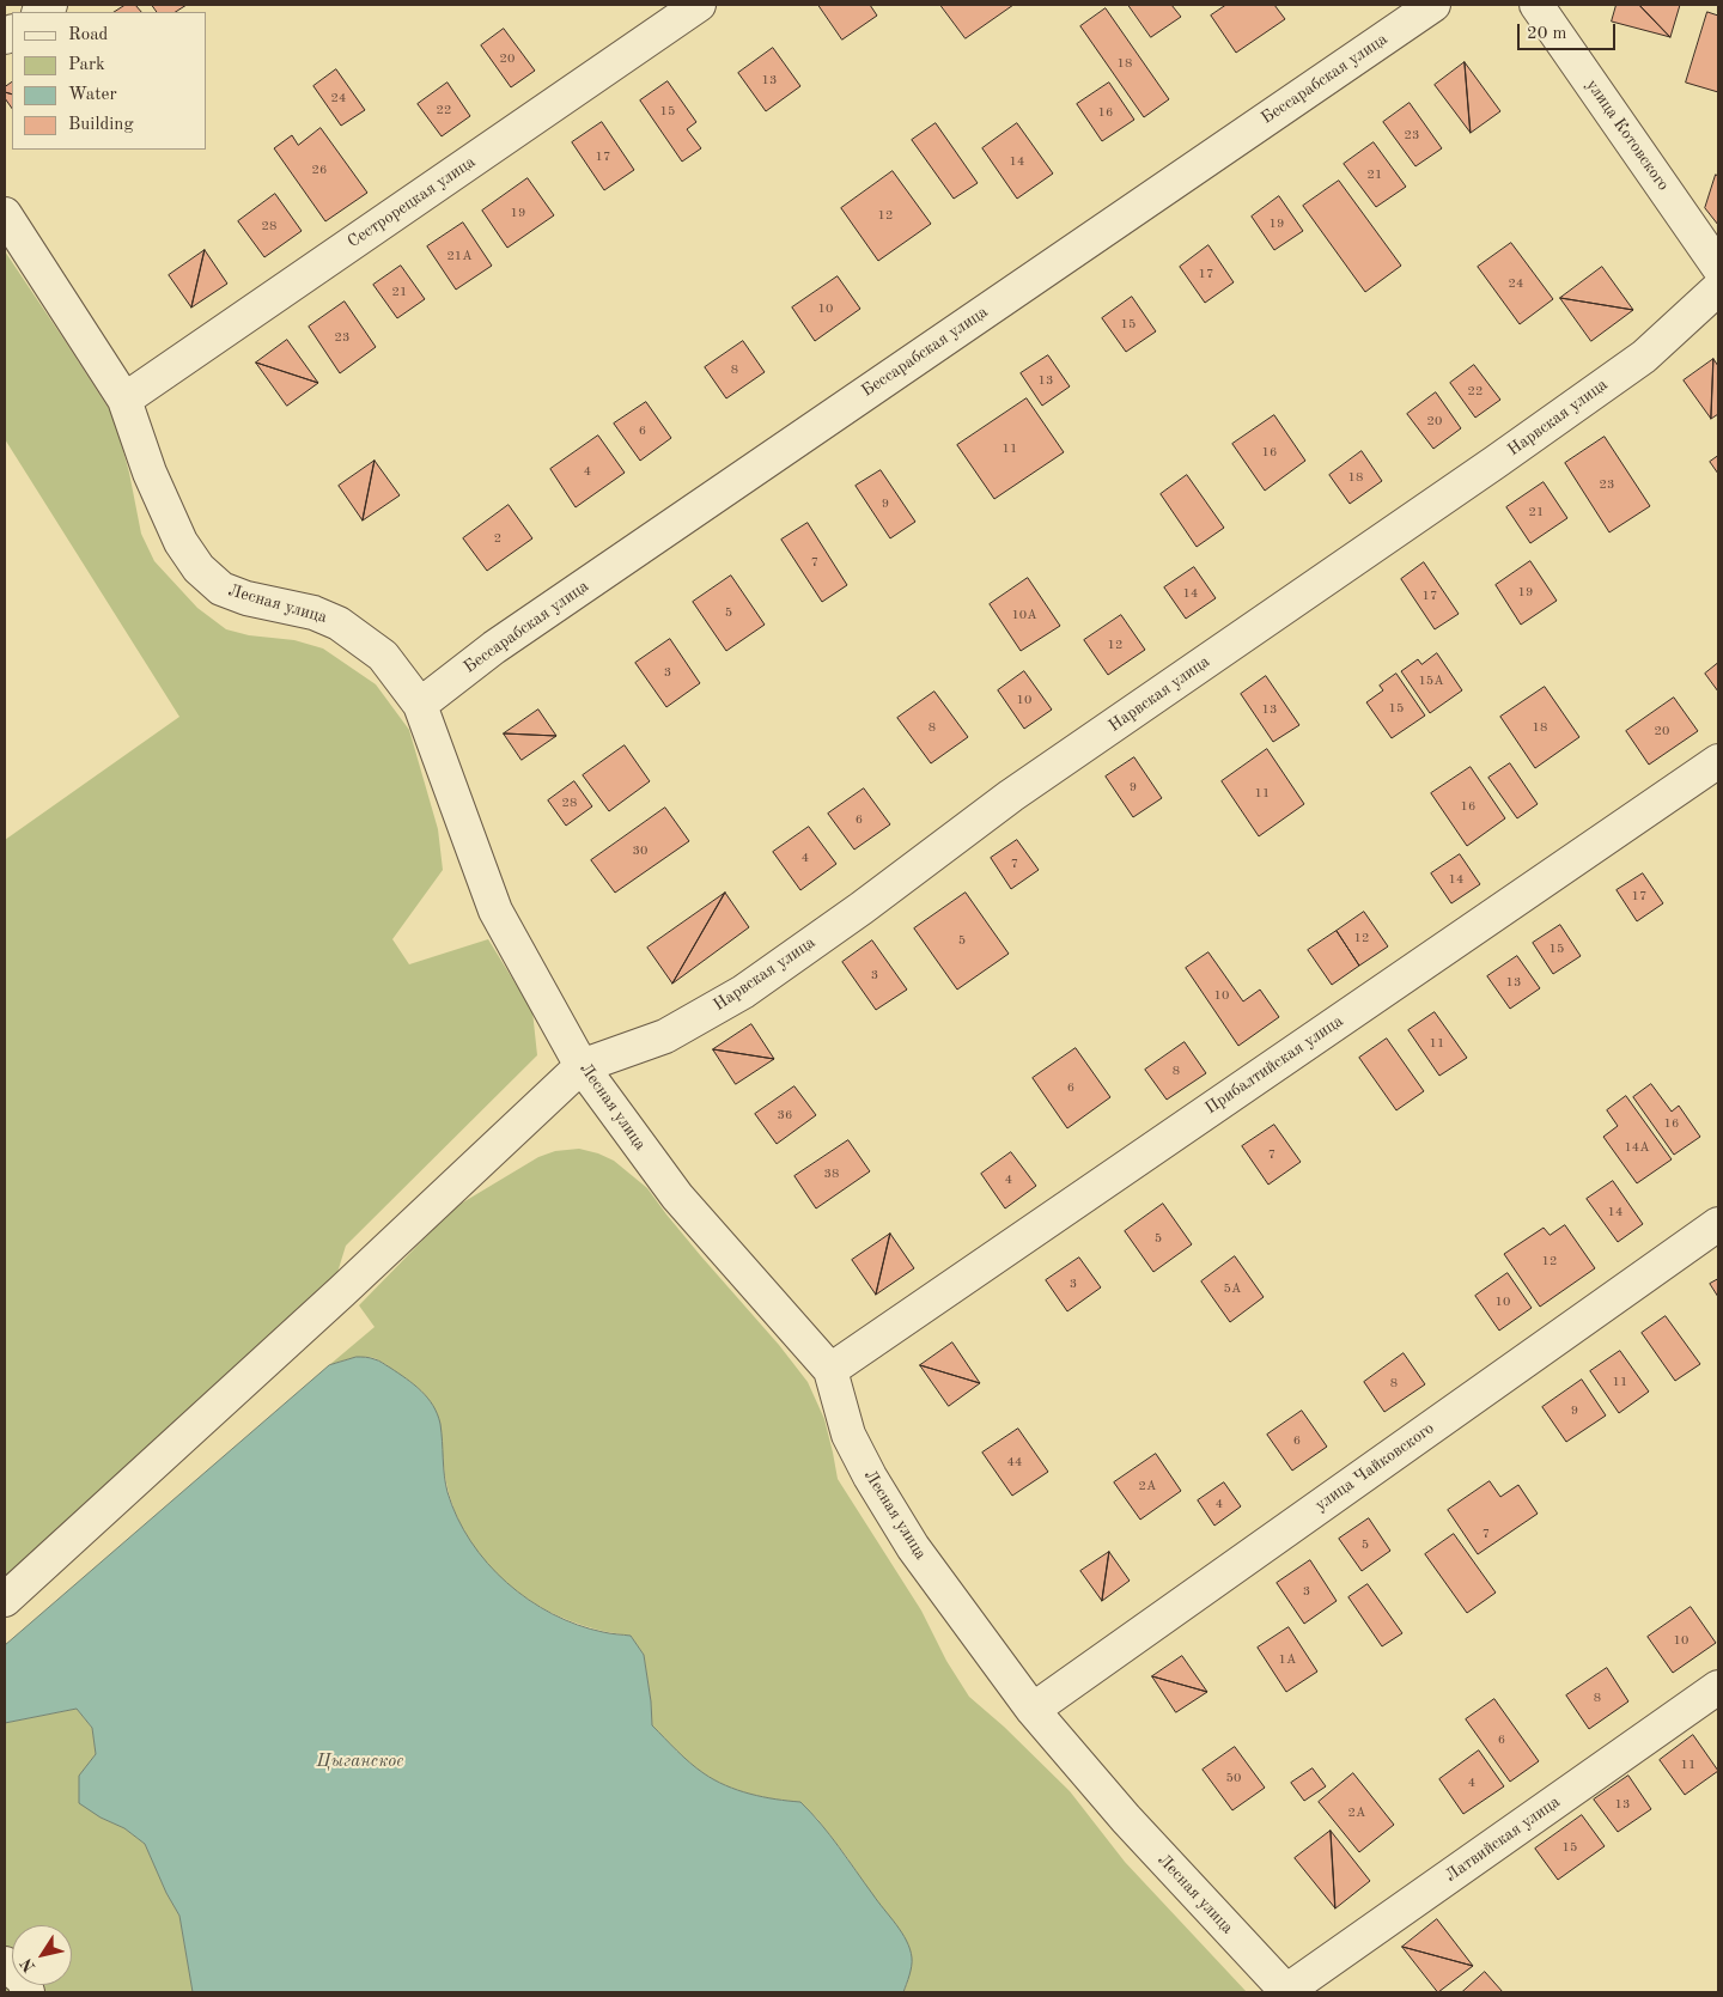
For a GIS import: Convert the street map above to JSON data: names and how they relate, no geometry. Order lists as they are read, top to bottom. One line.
{"streets":{"street":["Бессарабская улица","улица Котовского","Сестрорецкая улица","Нарвская улица","Лесная улица","Прибалтийская улица","улица Чайковского","Латвийская улица"]},"crossings":[["Бессарабская улица","Лесная улица"],["Сестрорецкая улица","Лесная улица"],["Нарвская улица","Лесная улица"],["Лесная улица","Прибалтийская улица"],["Лесная улица","улица Чайковского"],["Лесная улица","Латвийская улица"]],"water":["Цыганское"],"house_numbers":["20","18","13","24","22","15","16","23","17","14","26","21","19","12","19","28","21А","17","24","21","10","15","23","8","13","22","20","6","11","16","4","18","23","9","21","2","7","19","14","17","5","10А","12","3","15А","10","15","13","8","18","20","9","11","28","16","6","30","4","7","14","17","12","5","15","3","13","10","11","8","6","36","16","14А","7","38","4","14","5","12","3","5А","10","11","8","9","6","44","2А","4","7","5","3","10","1А","8","6","11","50","4","13","2А","15"],"legend":["Road","Park","Water","Building"],"scale_bar":"20 m","north":"bottom left"}
